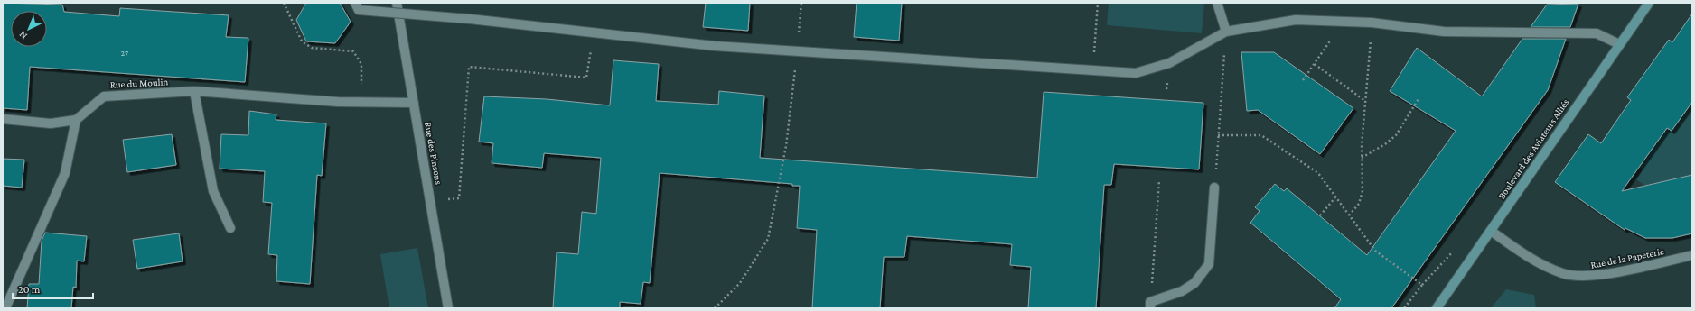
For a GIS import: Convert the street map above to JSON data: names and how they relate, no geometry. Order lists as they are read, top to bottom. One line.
{"streets":{"main road":["Boulevard des Aviateurs Alliés"],"street":["Rue du Moulin","Rue des Pinsons","Rue de la Papeterie"]},"crossings":[["Rue du Moulin","Rue des Pinsons"],["Boulevard des Aviateurs Alliés","Rue de la Papeterie"]],"house_numbers":["27"],"scale_bar":"20 m","north":"bottom left"}
